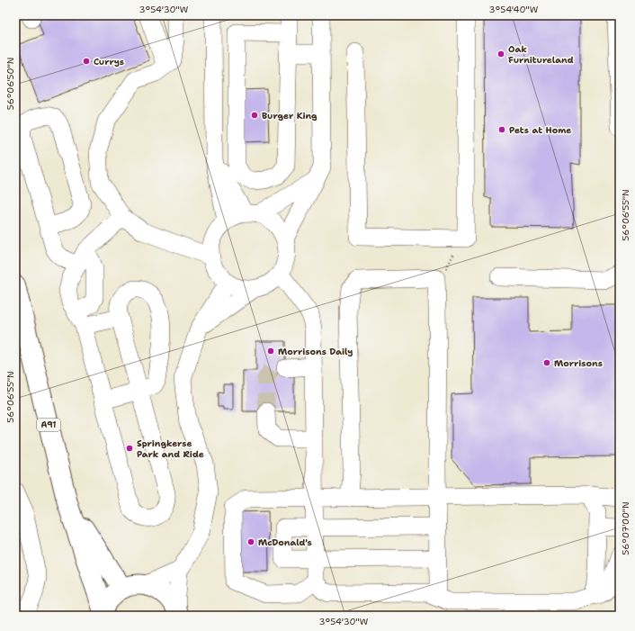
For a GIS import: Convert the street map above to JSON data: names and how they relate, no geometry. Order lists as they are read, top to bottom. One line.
{"streets":{"main road":["A91"]},"places":["Oak Furnitureland","Currys","Burger King","Pets at Home","Morrisons Daily","Morrisons","Springkerse Park and Ride","McDonald's"],"coordinates":["3°54'30\"W","3°54'40\"W","56°06'50\"N","56°06'55\"N","56°07'00\"N"]}
